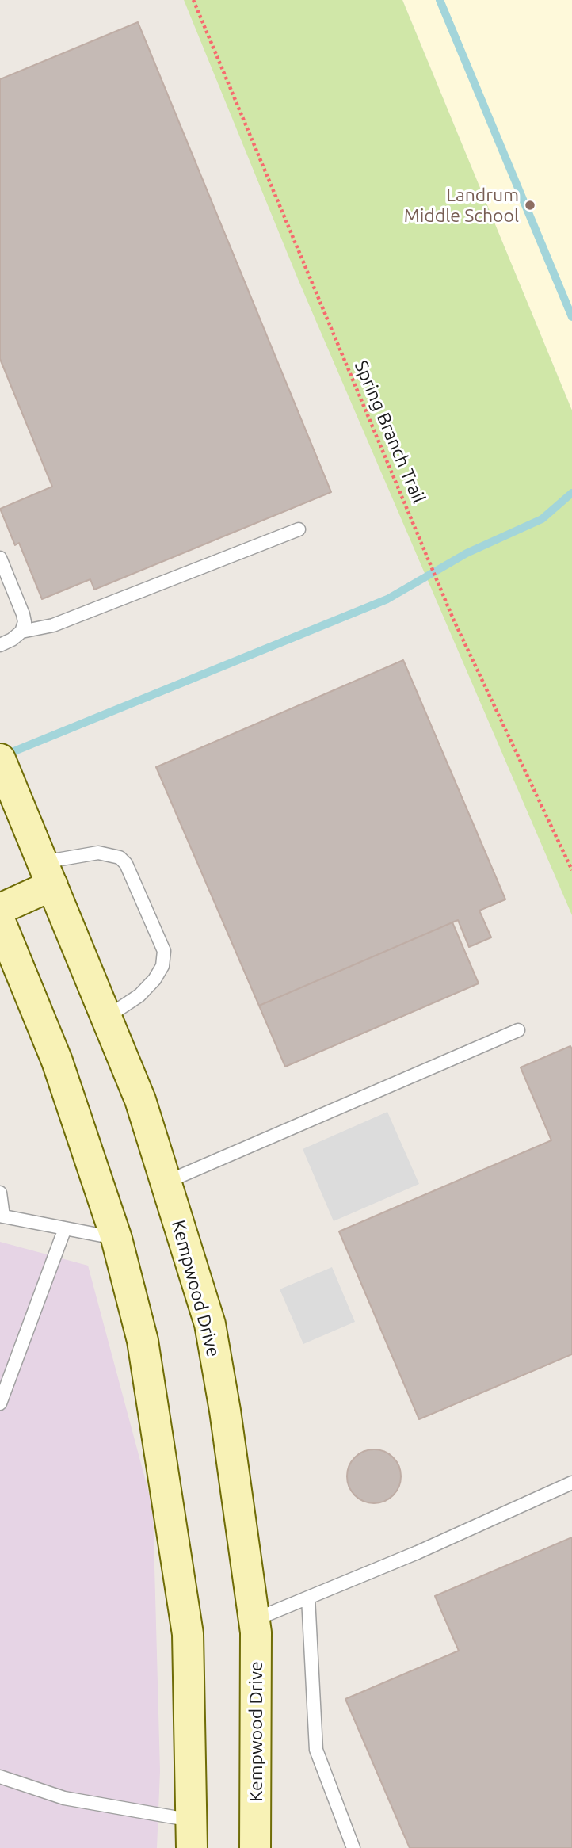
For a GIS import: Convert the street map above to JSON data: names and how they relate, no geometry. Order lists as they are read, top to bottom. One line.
{"streets":{"main road":["Kempwood Drive"],"path":["Spring Branch Trail"]},"places":["Landrum Middle School"]}
